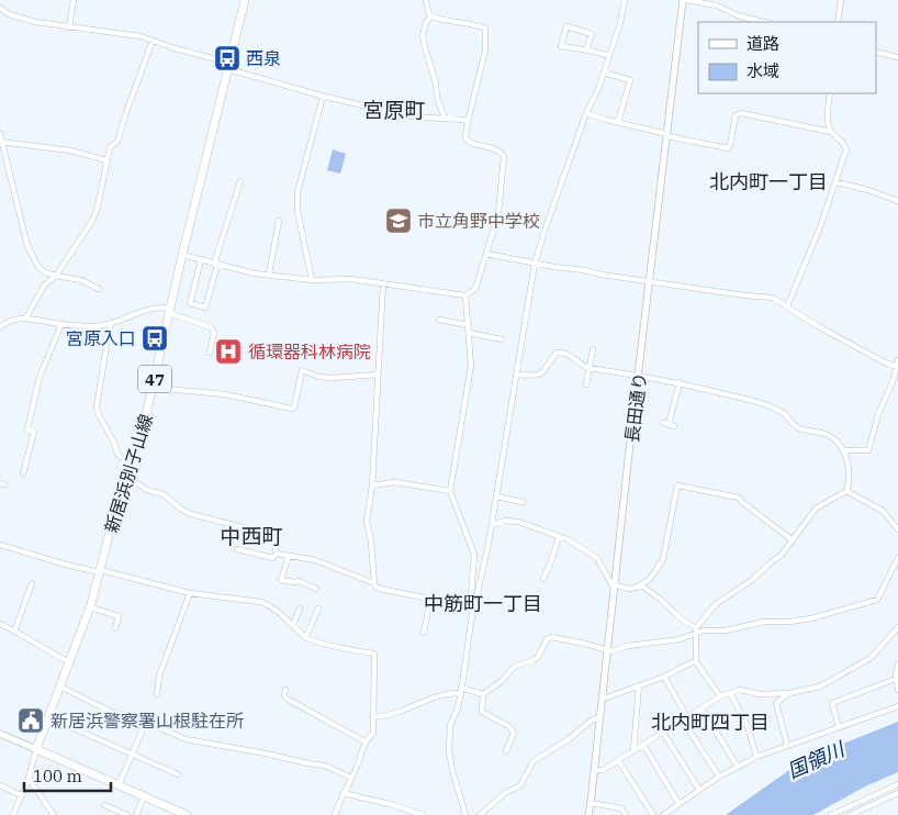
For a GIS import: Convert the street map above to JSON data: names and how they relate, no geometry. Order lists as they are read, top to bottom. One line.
{"streets":{"main road":["47","新居浜別子山線"],"street":["長田通り"]},"districts":["宮原町","北内町一丁目","中西町","中筋町一丁目","北内町四丁目"],"water":["国領川"],"places":{"bus stop":["西泉","宮原入口"],"school or university":["市立角野中学校"],"hospital":["循環器科林病院"],"public building":["新居浜警察署山根駐在所"]},"legend":["道路","水域"],"scale_bar":"100 m"}
